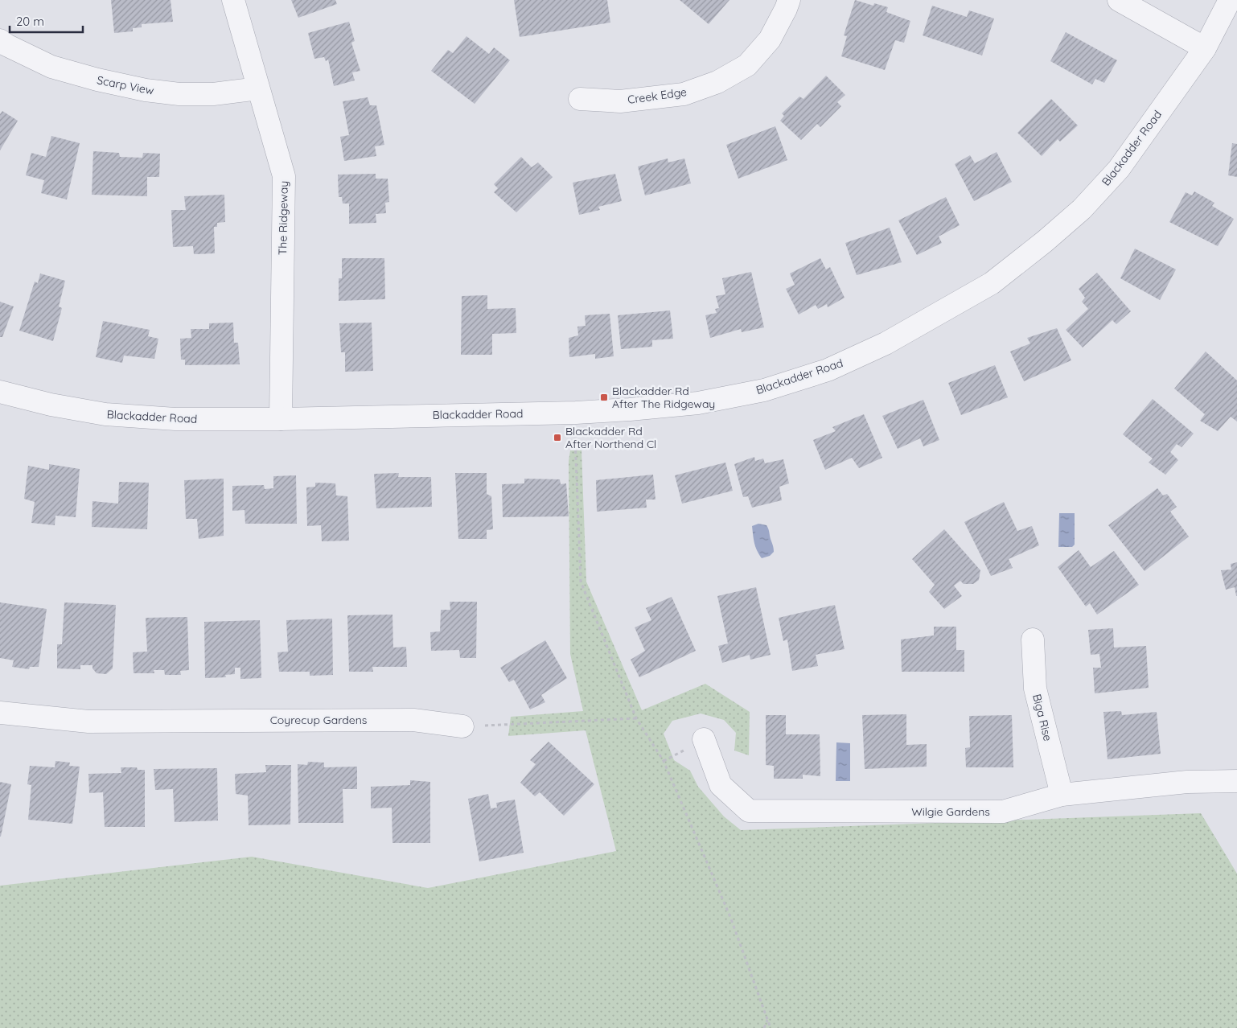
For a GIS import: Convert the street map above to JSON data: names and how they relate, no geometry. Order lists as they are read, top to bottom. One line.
{"streets":{"street":["Scarp View","Creek Edge","Blackadder Road","The Ridgeway","Biga Rise","Coyrecup Gardens","Wilgie Gardens"]},"crossings":[["Scarp View","The Ridgeway"],["Blackadder Road","The Ridgeway"],["Biga Rise","Wilgie Gardens"]],"places":{"transit":["Blackadder Rd After The Ridgeway","Blackadder Rd After Northend Cl"]},"scale_bar":"20 m"}
